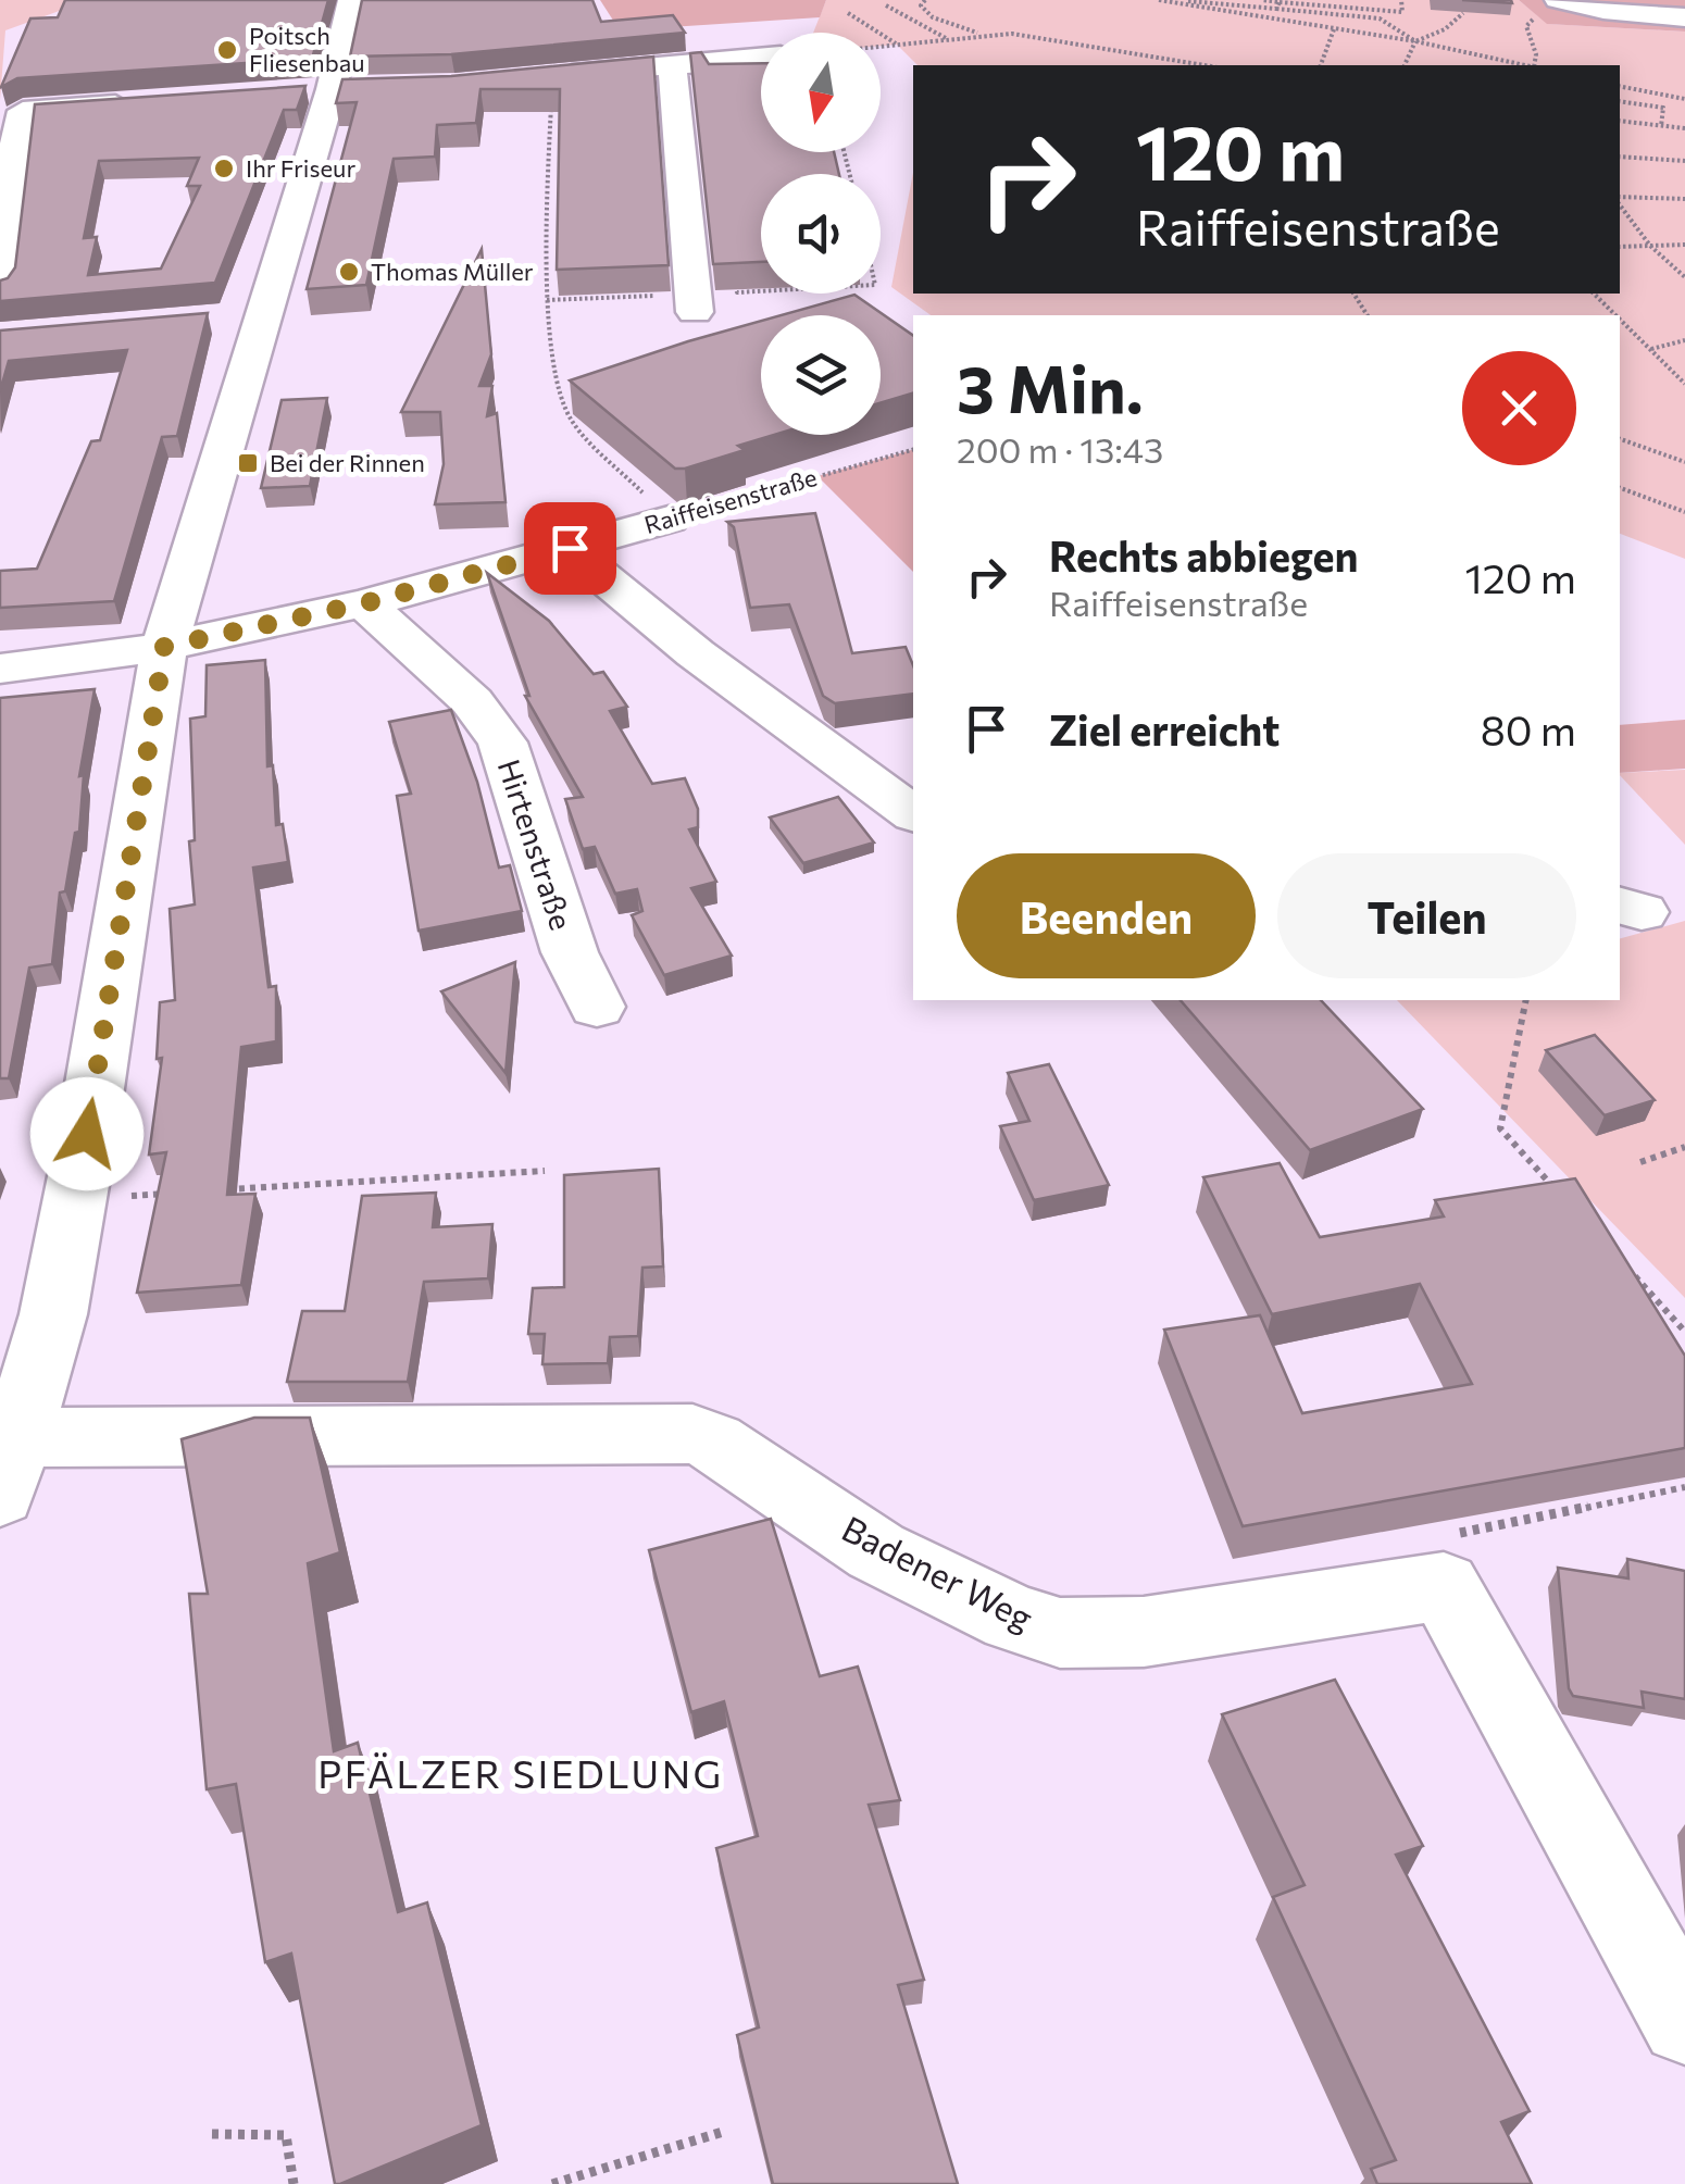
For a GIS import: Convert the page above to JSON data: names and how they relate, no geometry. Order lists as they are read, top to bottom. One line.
{"streets":{"street":["Raiffeisenstraße","Hirtenstraße","Badener Weg"]},"crossings":[["Raiffeisenstraße","Hirtenstraße"]],"districts":["PFÄLZER SIEDLUNG"],"places":{"other":["Poitsch Fliesenbau","Ihr Friseur","Thomas Müller"],"transit":["Bei der Rinnen"]},"north":"bottom","page":{"turn":["120 m","Raiffeisenstraße"],"heading":["3 Min.","200 m · 13:43"],"list":[{"name":"Rechts abbiegen","note":"Raiffeisenstraße","value":"120 m"},{"name":"Ziel erreicht","value":"80 m"}],"buttons":["Beenden","Teilen"]}}
